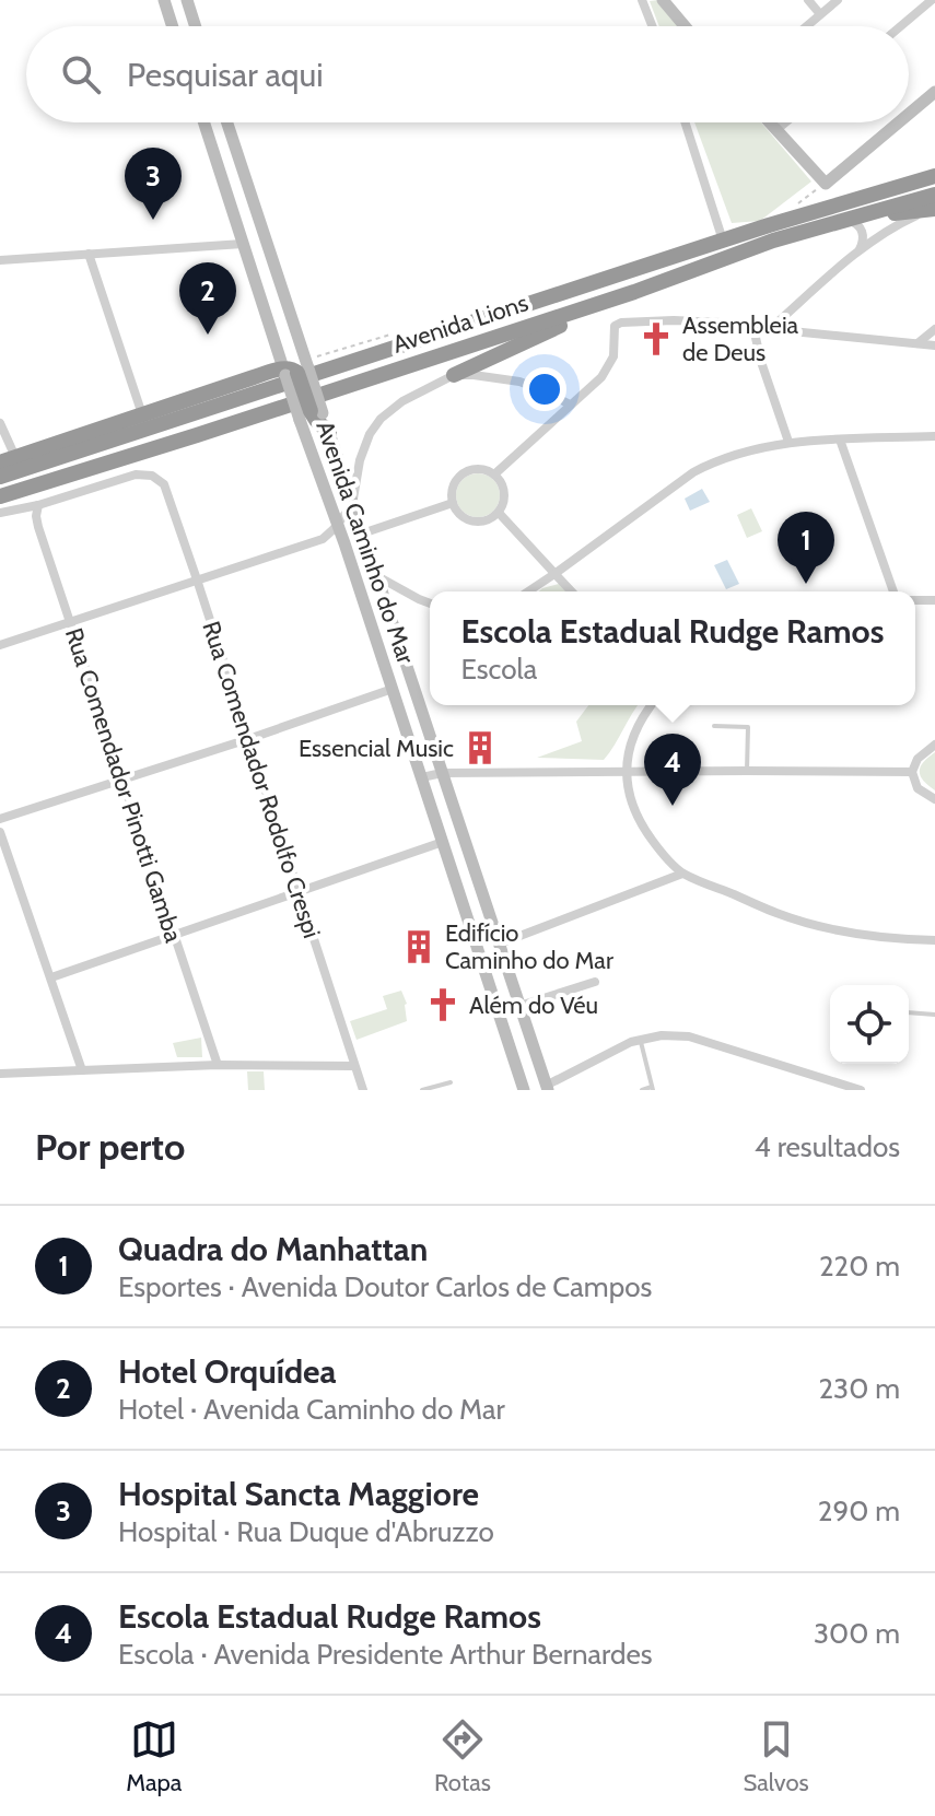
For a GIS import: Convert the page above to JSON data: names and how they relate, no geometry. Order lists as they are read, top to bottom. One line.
{"streets":{"highway":["Avenida Lions"],"main road":["Avenida Caminho do Mar"],"street":["Rua Comendador Rodolfo Crespi","Rua Comendador Pinotti Gamba"]},"crossings":[["Rua Comendador Rodolfo Crespi","Rua Comendador Pinotti Gamba"]],"places":{"church":["Assembleia de Deus","Além do Véu"],"building":["Essencial Music","Edifício Caminho do Mar"]},"page":{"search":"Pesquisar aqui","pins":["3","2","1","4"],"popup":["Escola Estadual Rudge Ramos","Escola"],"heading":["Por perto","4 resultados"],"list":[{"mark":"1","name":"Quadra do Manhattan","note":"Esportes · Avenida Doutor Carlos de Campos","value":"220 m"},{"mark":"2","name":"Hotel Orquídea","note":"Hotel · Avenida Caminho do Mar","value":"230 m"},{"mark":"3","name":"Hospital Sancta Maggiore","note":"Hospital · Rua Duque d'Abruzzo","value":"290 m"},{"mark":"4","name":"Escola Estadual Rudge Ramos","note":"Escola · Avenida Presidente Arthur Bernardes","value":"300 m"}],"nav":["Mapa","Rotas","Salvos"]}}
